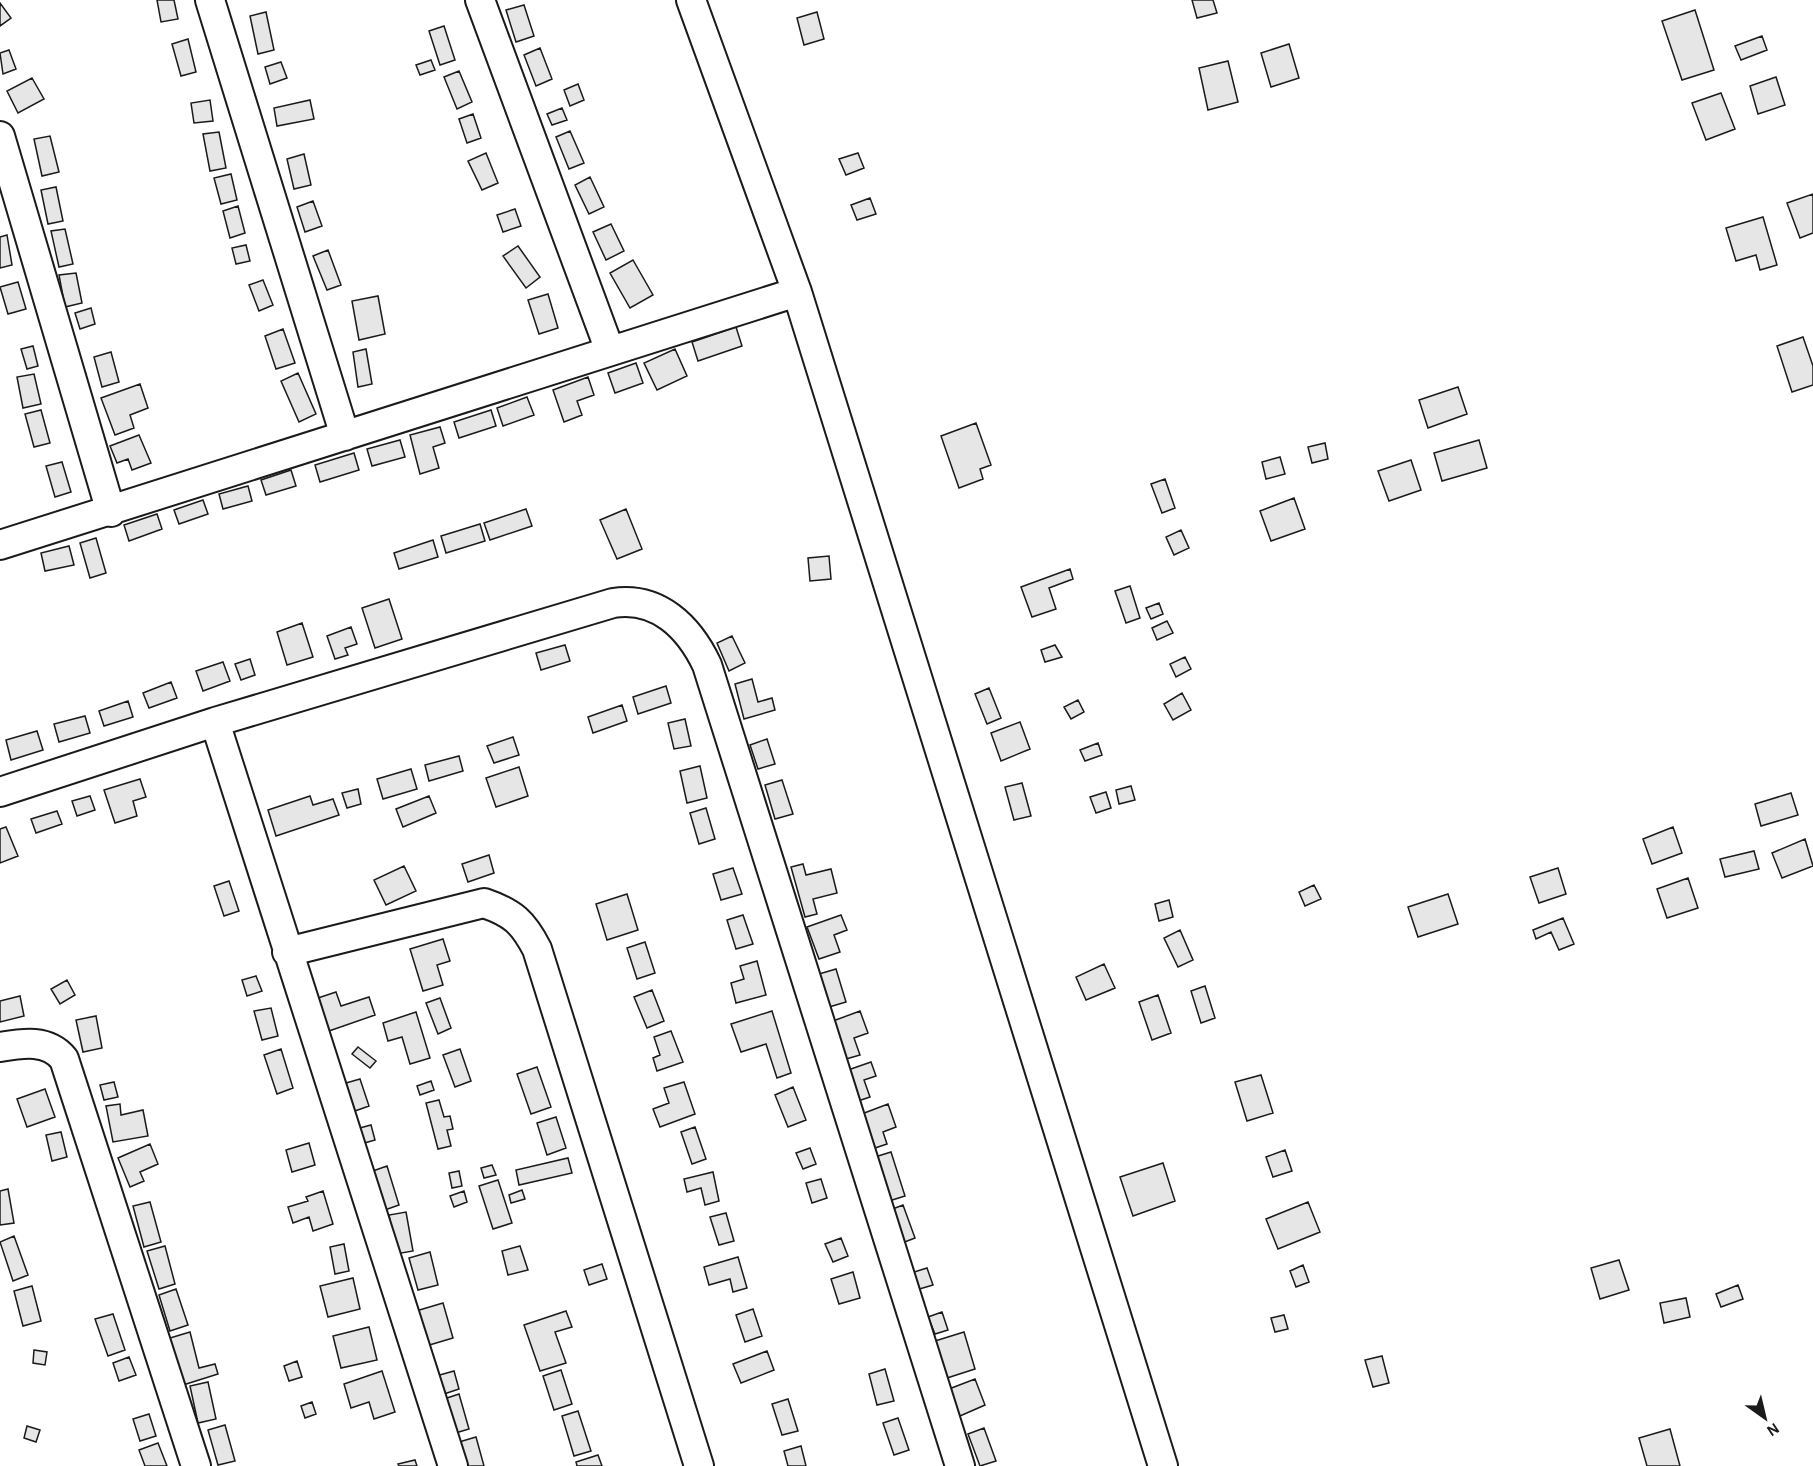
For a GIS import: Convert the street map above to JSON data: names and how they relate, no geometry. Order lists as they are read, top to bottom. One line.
{"north":"bottom right"}
